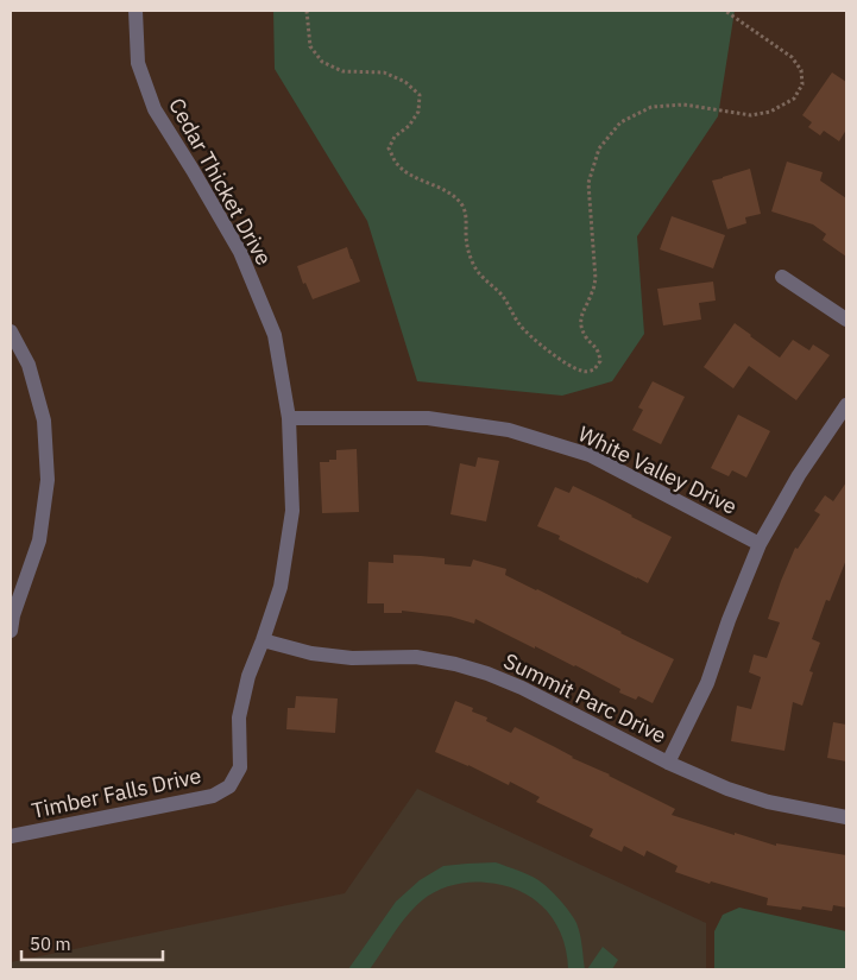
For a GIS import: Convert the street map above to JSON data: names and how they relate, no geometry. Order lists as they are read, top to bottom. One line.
{"streets":{"street":["Cedar Thicket Drive","White Valley Drive","Summit Parc Drive","Timber Falls Drive"]},"crossings":[["Cedar Thicket Drive","White Valley Drive"],["Cedar Thicket Drive","Summit Parc Drive"],["Cedar Thicket Drive","Timber Falls Drive"]],"scale_bar":"50 m"}
